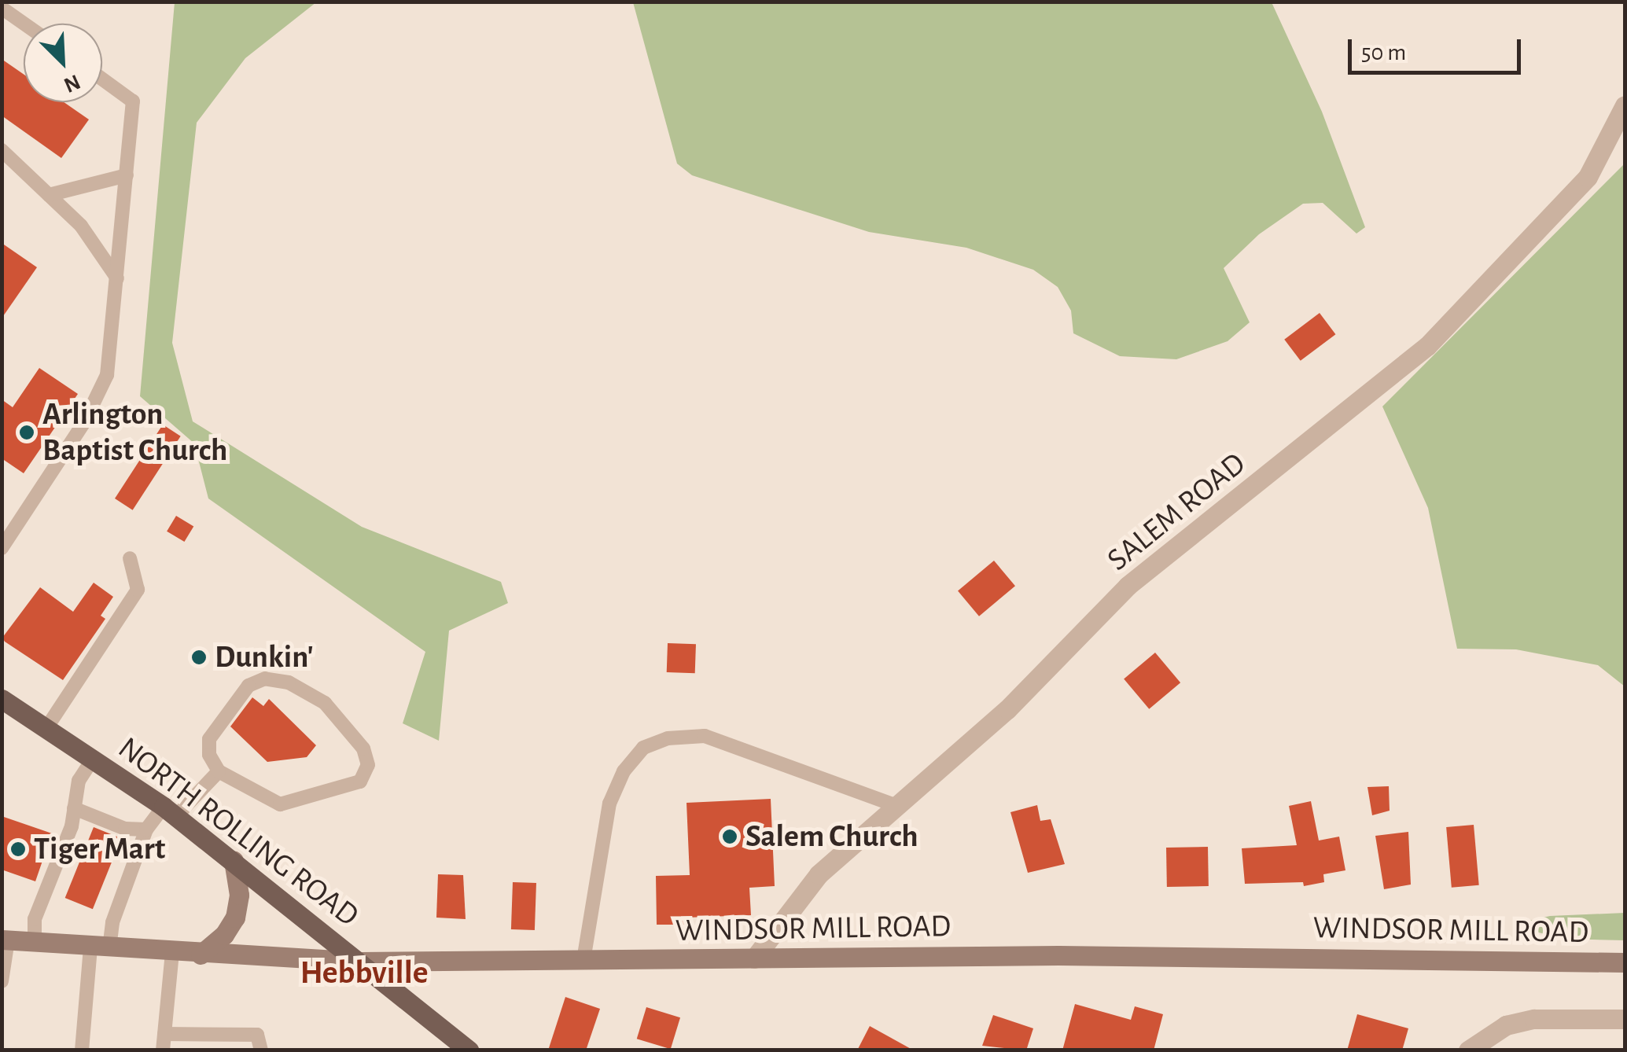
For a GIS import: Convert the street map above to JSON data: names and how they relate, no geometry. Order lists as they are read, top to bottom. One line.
{"streets":{"main road":["NORTH ROLLING ROAD","WINDSOR MILL ROAD"],"street":["SALEM ROAD"]},"crossings":[["SALEM ROAD","WINDSOR MILL ROAD"],["NORTH ROLLING ROAD","WINDSOR MILL ROAD"]],"districts":["Hebbville"],"places":["Arlington Baptist Church","Dunkin'","Salem Church","Tiger Mart"],"scale_bar":"50 m","north":"bottom right"}
